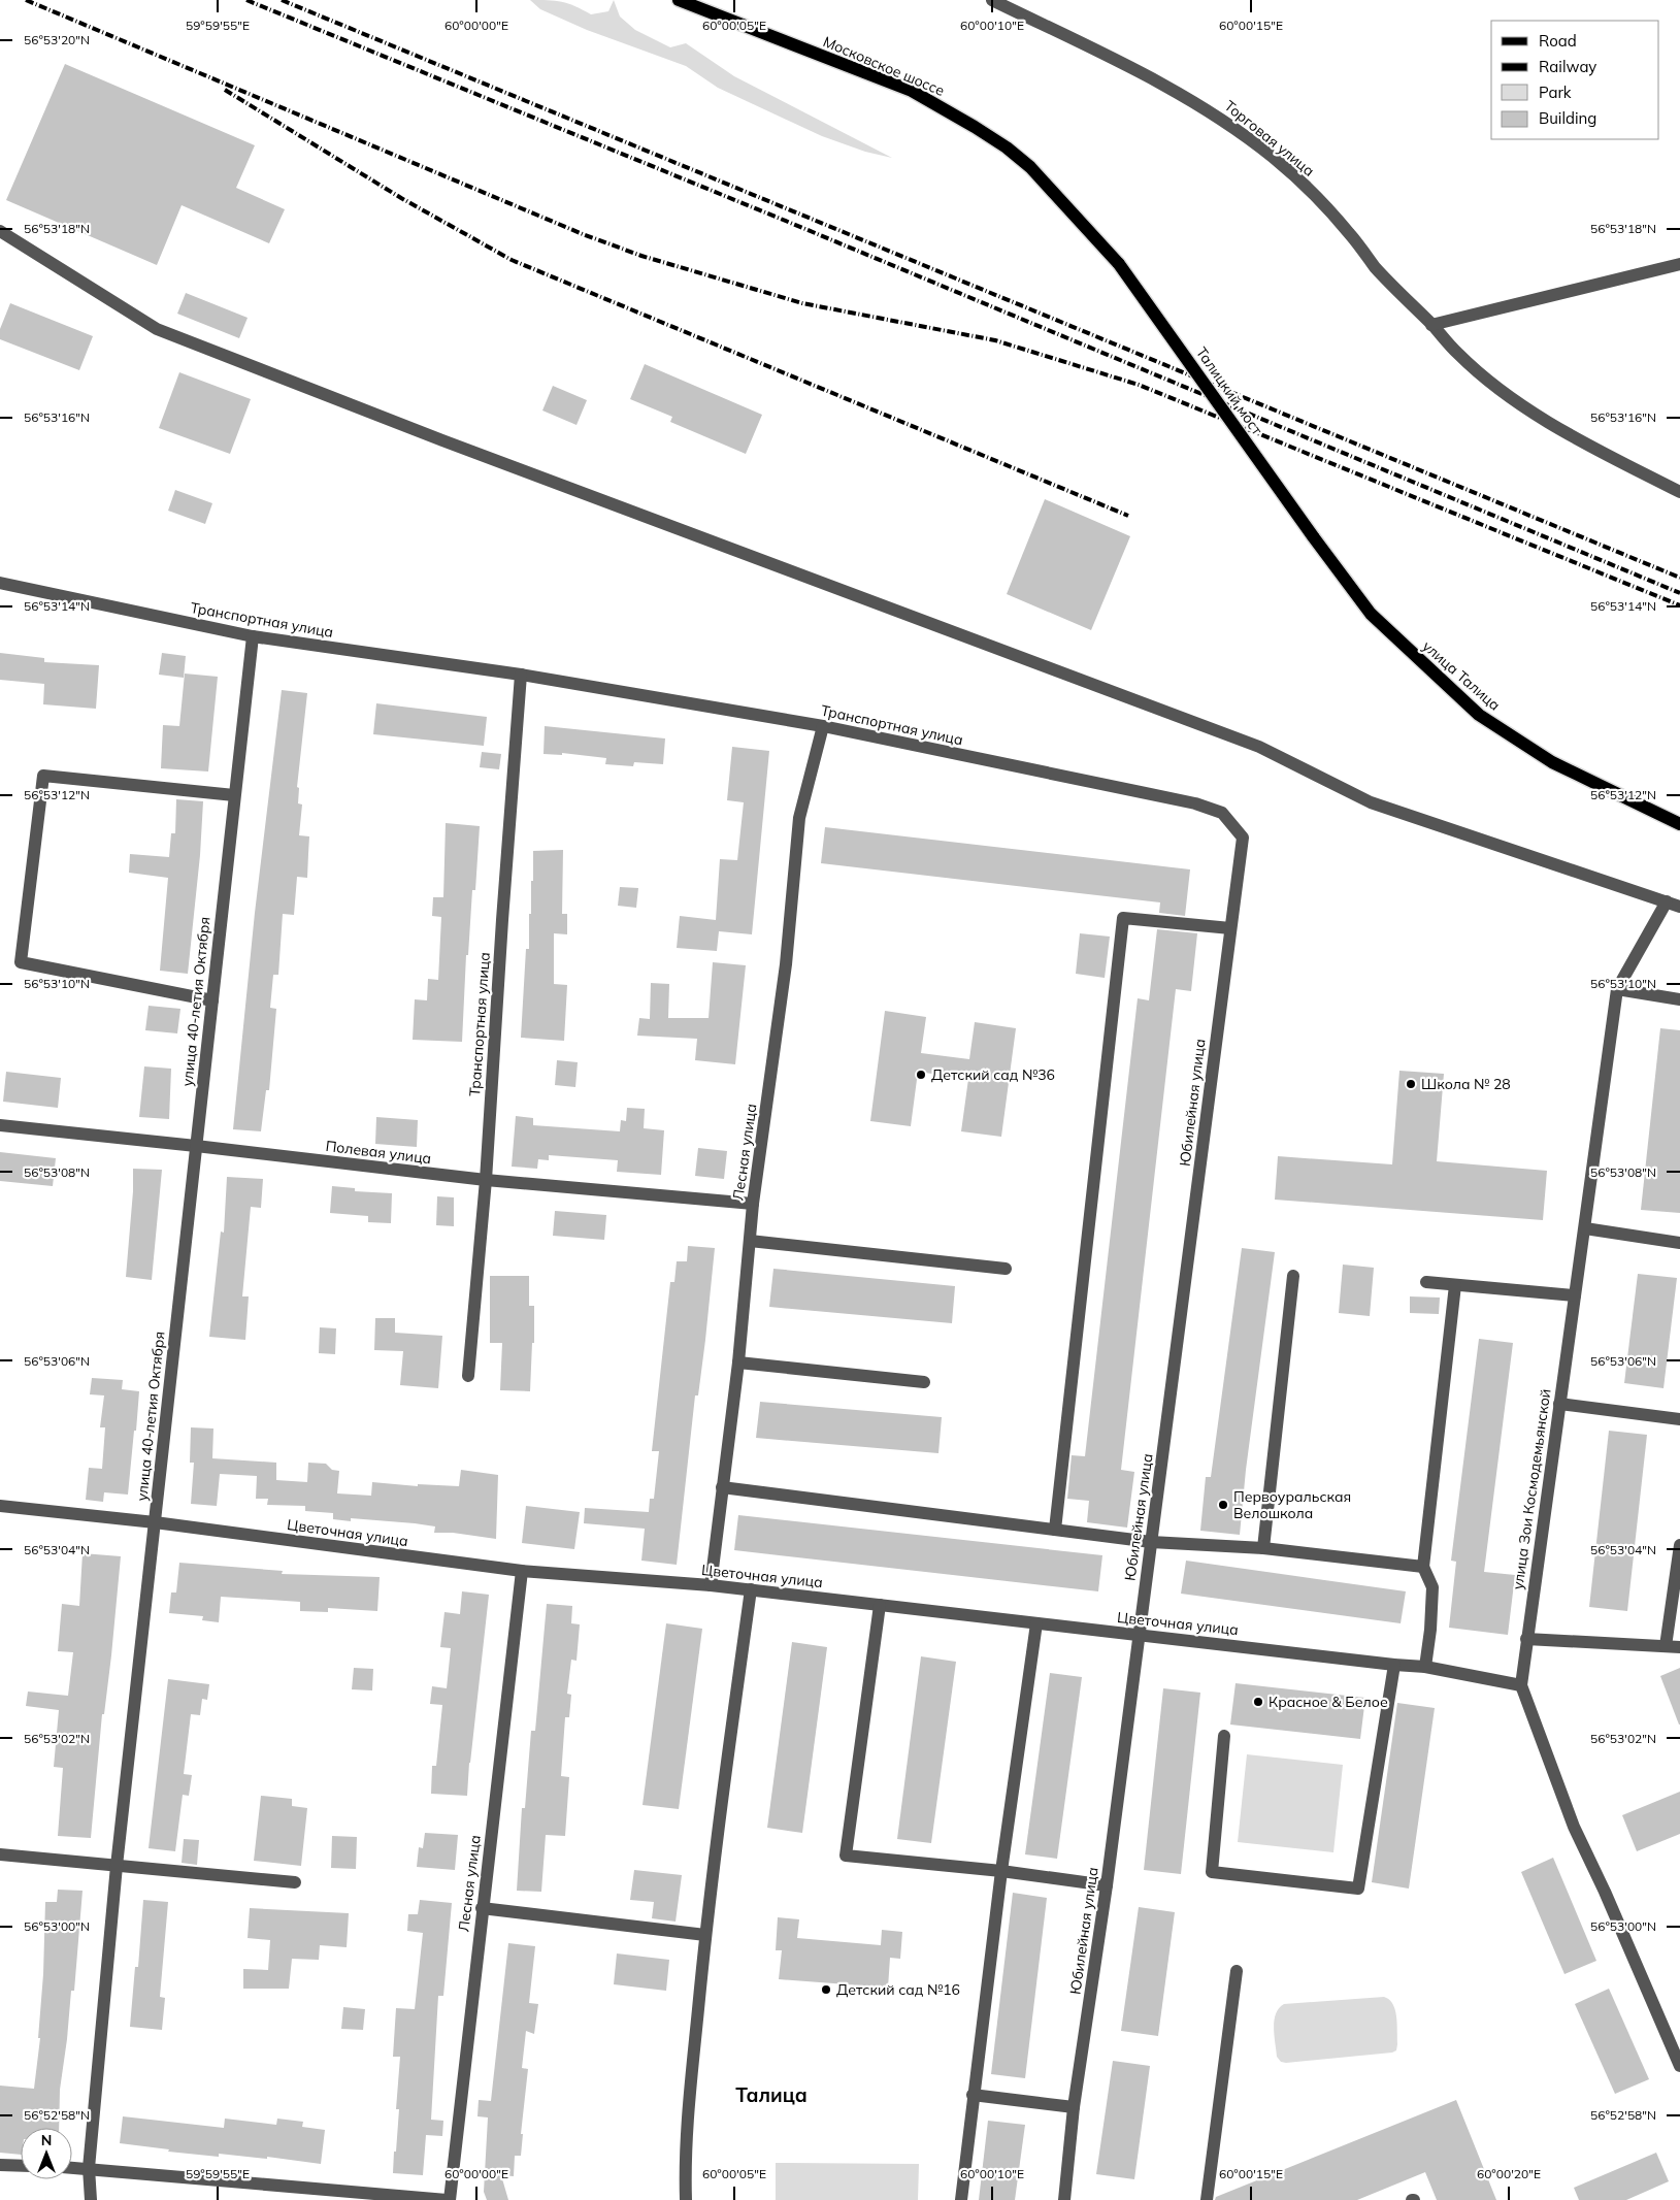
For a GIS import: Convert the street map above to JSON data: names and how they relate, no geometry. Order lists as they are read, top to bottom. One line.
{"streets":{"main road":["Московское шоссе","Талицкий мост","улица Талица"],"street":["Торговая улица","Транспортная улица","улица 40-летия Октября","Юбилейная улица","Полевая улица","Лесная улица","улица Зои Космодемьянской","Цветочная улица"]},"crossings":[["Московское шоссе","Талицкий мост"],["Талицкий мост","улица Талица"],["Транспортная улица","улица 40-летия Октября"],["Транспортная улица","Юбилейная улица"],["Транспортная улица","Полевая улица"],["Транспортная улица","Лесная улица"],["улица 40-летия Октября","Полевая улица"],["улица 40-летия Октября","Цветочная улица"],["Юбилейная улица","Цветочная улица"],["Полевая улица","Лесная улица"],["Лесная улица","Цветочная улица"],["улица Зои Космодемьянской","Цветочная улица"]],"districts":["Талица"],"places":["Детский сад №36","Школа № 28","Первоуральская Велошкола","Красное & Белое","Детский сад №16"],"legend":["Road","Railway","Park","Building"],"north":"top","coordinates":["59°59'55\"E","60°00'00\"E","60°00'05\"E","60°00'10\"E","60°00'15\"E","56°53'20\"N","56°53'18\"N","56°53'16\"N","56°53'14\"N","56°53'12\"N","56°53'10\"N","56°53'08\"N","56°53'06\"N","56°53'04\"N","56°53'02\"N","56°53'00\"N","56°52'58\"N","60°00'20\"E"]}
